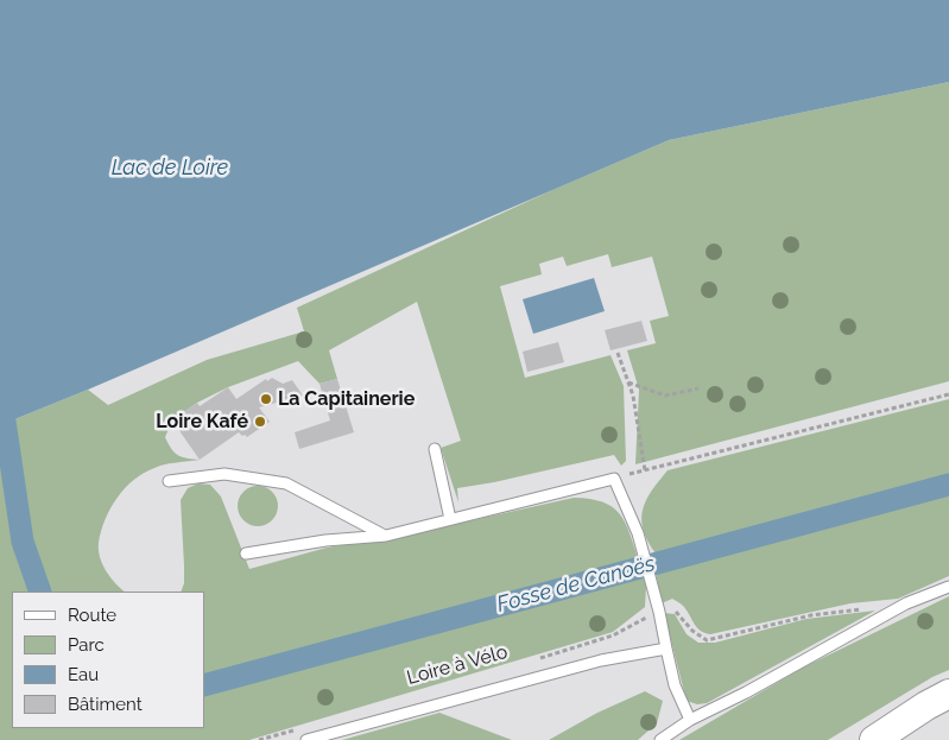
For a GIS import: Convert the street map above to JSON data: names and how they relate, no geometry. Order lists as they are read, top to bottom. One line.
{"streets":{"path":["Loire à Vélo"]},"water":["Lac de Loire","Fosse de Canoës"],"places":["La Capitainerie","Loire Kafé"],"legend":["Route","Parc","Eau","Bâtiment"]}
